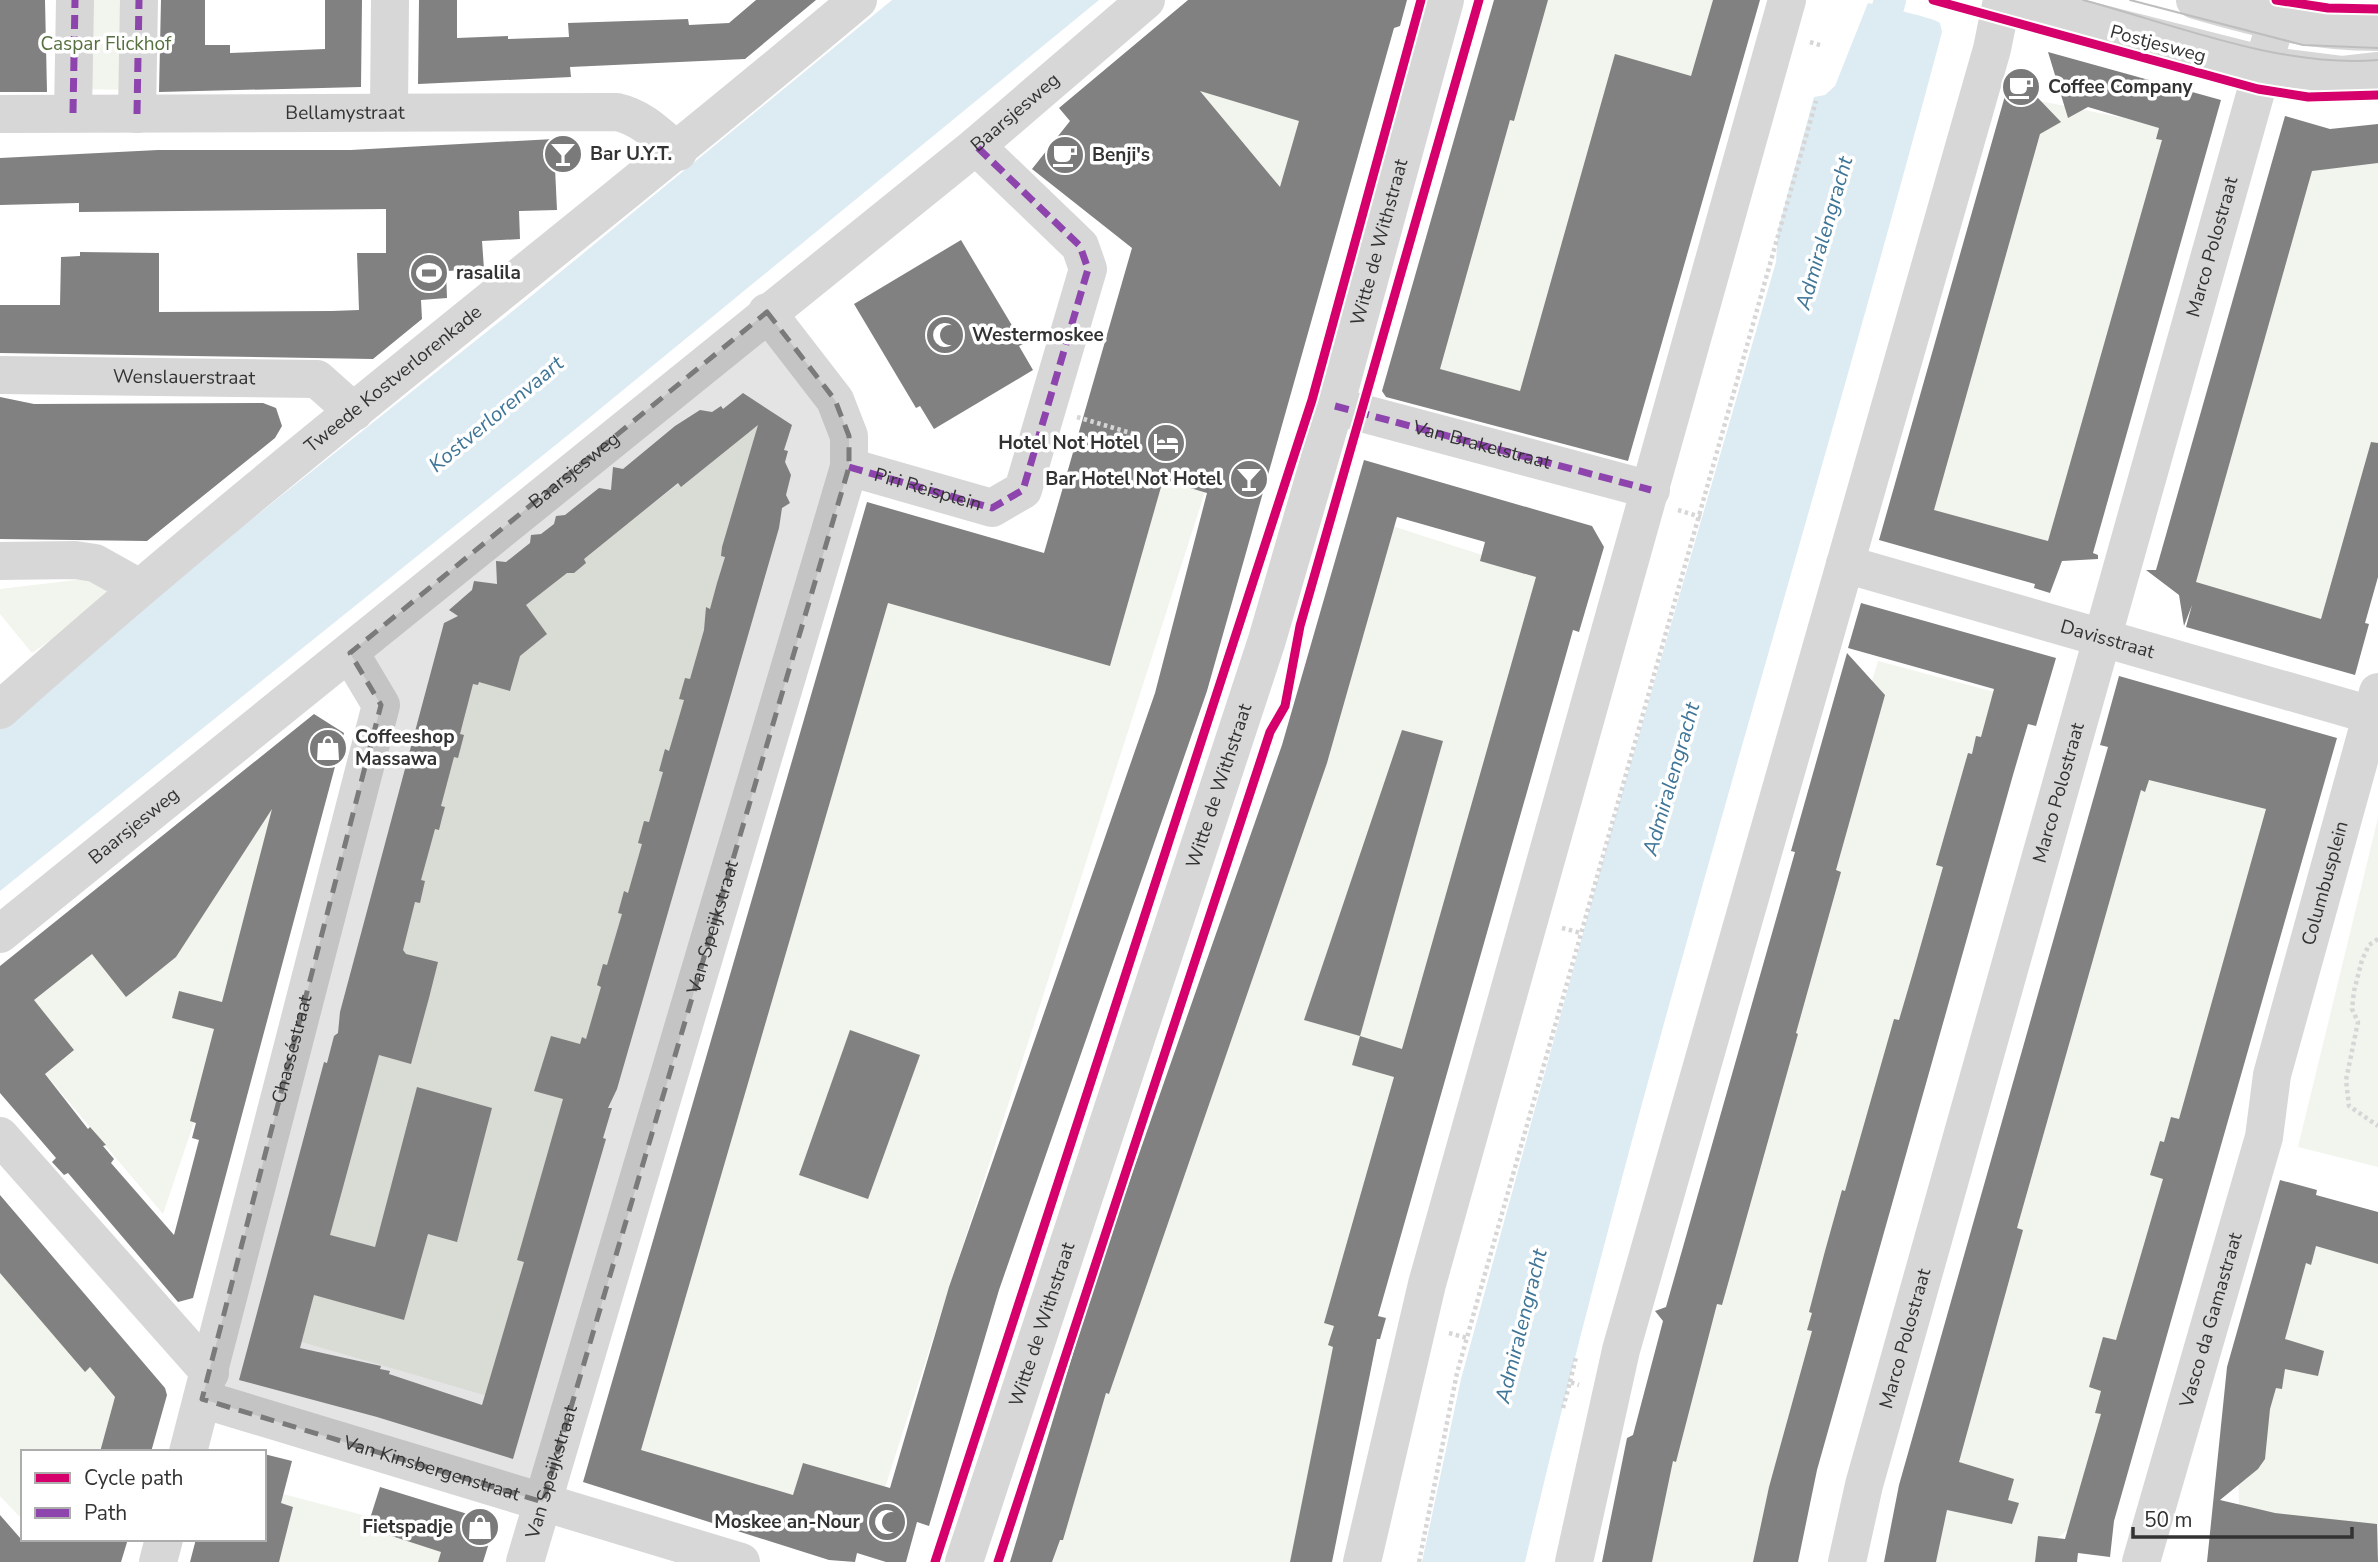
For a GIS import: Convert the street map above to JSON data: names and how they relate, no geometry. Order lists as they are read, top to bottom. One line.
{"streets":{"street":["Postjesweg","Bellamystraat","Baarsjesweg","Witte de Withstraat","Marco Polostraat","Wenslauerstraat","Tweede Kostverlorenkade","Van Brakelstraat","Piri Reisplein","Davisstraat","Columbusplein","Van Speijkstraat","Chasséstraat","Vasco da Gamastraat","Van Kinsbergenstraat"]},"crossings":[["Postjesweg","Marco Polostraat"],["Bellamystraat","Tweede Kostverlorenkade"],["Baarsjesweg","Piri Reisplein"],["Baarsjesweg","Van Speijkstraat"],["Baarsjesweg","Chasséstraat"],["Witte de Withstraat","Van Brakelstraat"],["Marco Polostraat","Davisstraat"],["Wenslauerstraat","Tweede Kostverlorenkade"],["Piri Reisplein","Van Speijkstraat"],["Davisstraat","Columbusplein"],["Columbusplein","Vasco da Gamastraat"],["Van Speijkstraat","Van Kinsbergenstraat"],["Chasséstraat","Van Kinsbergenstraat"]],"water":["Admiralengracht","Kostverlorenvaart"],"parks":["Caspar Flickhof"],"places":{"cafe":["Coffee Company","Benji's"],"bar":["Bar U.Y.T.","Bar Hotel Not Hotel"],"sports":["rasalila"],"mosque":["Westermoskee","Moskee an-Nour"],"hotel":["Hotel Not Hotel"],"shop":["Coffeeshop Massawa","Fietspadje"]},"legend":["Cycle path","Path"],"scale_bar":"50 m"}
